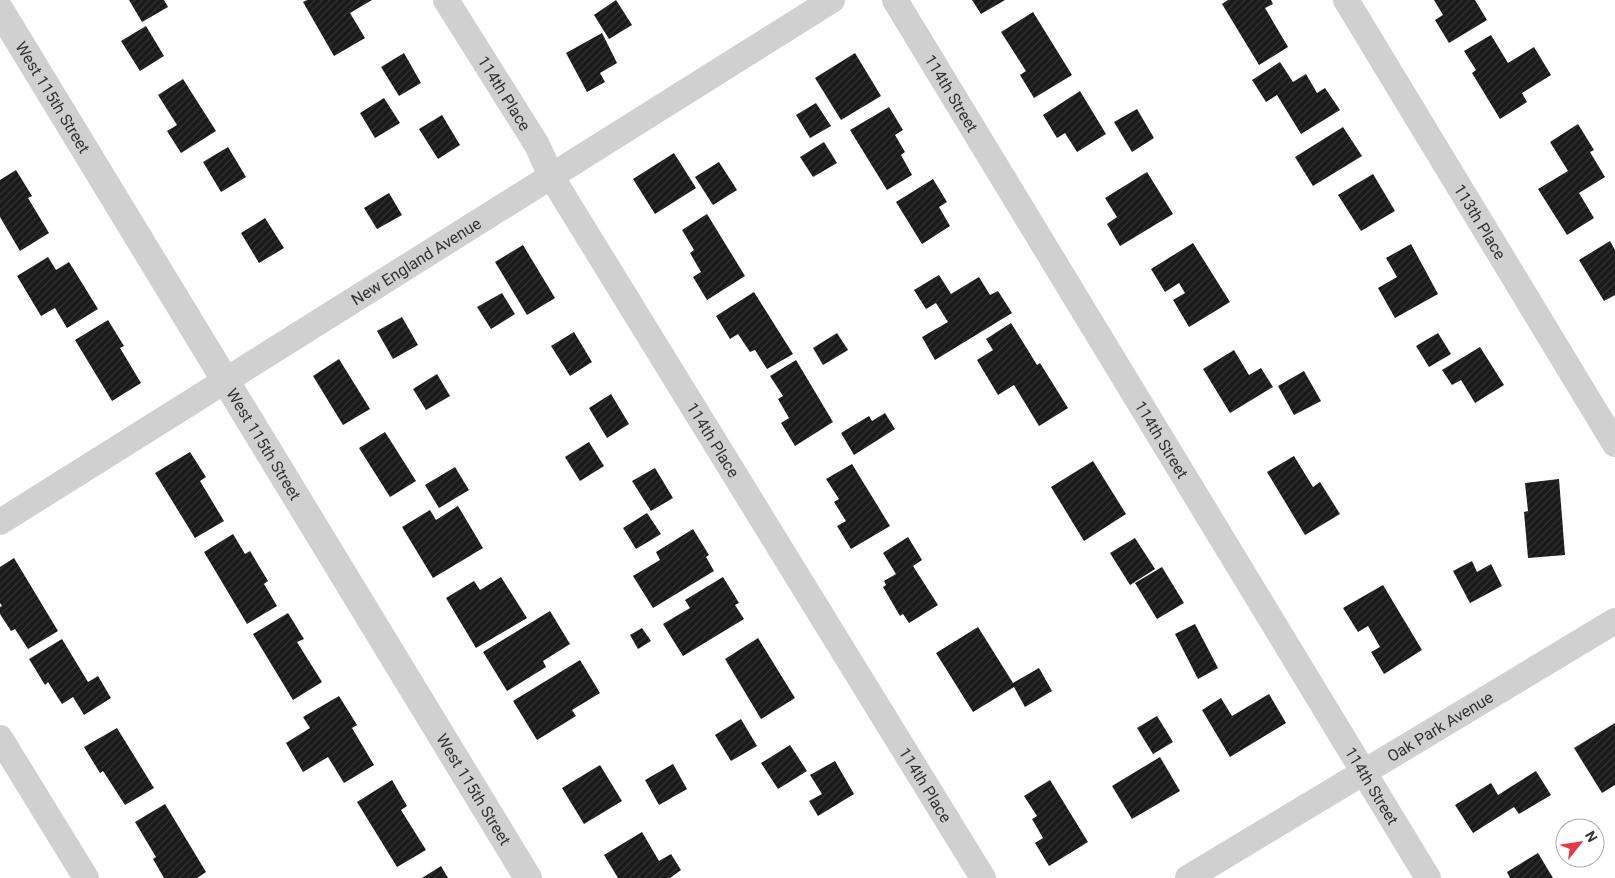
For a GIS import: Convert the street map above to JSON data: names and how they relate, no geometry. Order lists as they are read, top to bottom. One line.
{"streets":{"street":["114th Place","114th Street","West 115th Street","113th Place","New England Avenue","Oak Park Avenue"]},"crossings":[["114th Place","New England Avenue"],["114th Street","Oak Park Avenue"],["West 115th Street","New England Avenue"]],"north":"top right"}
